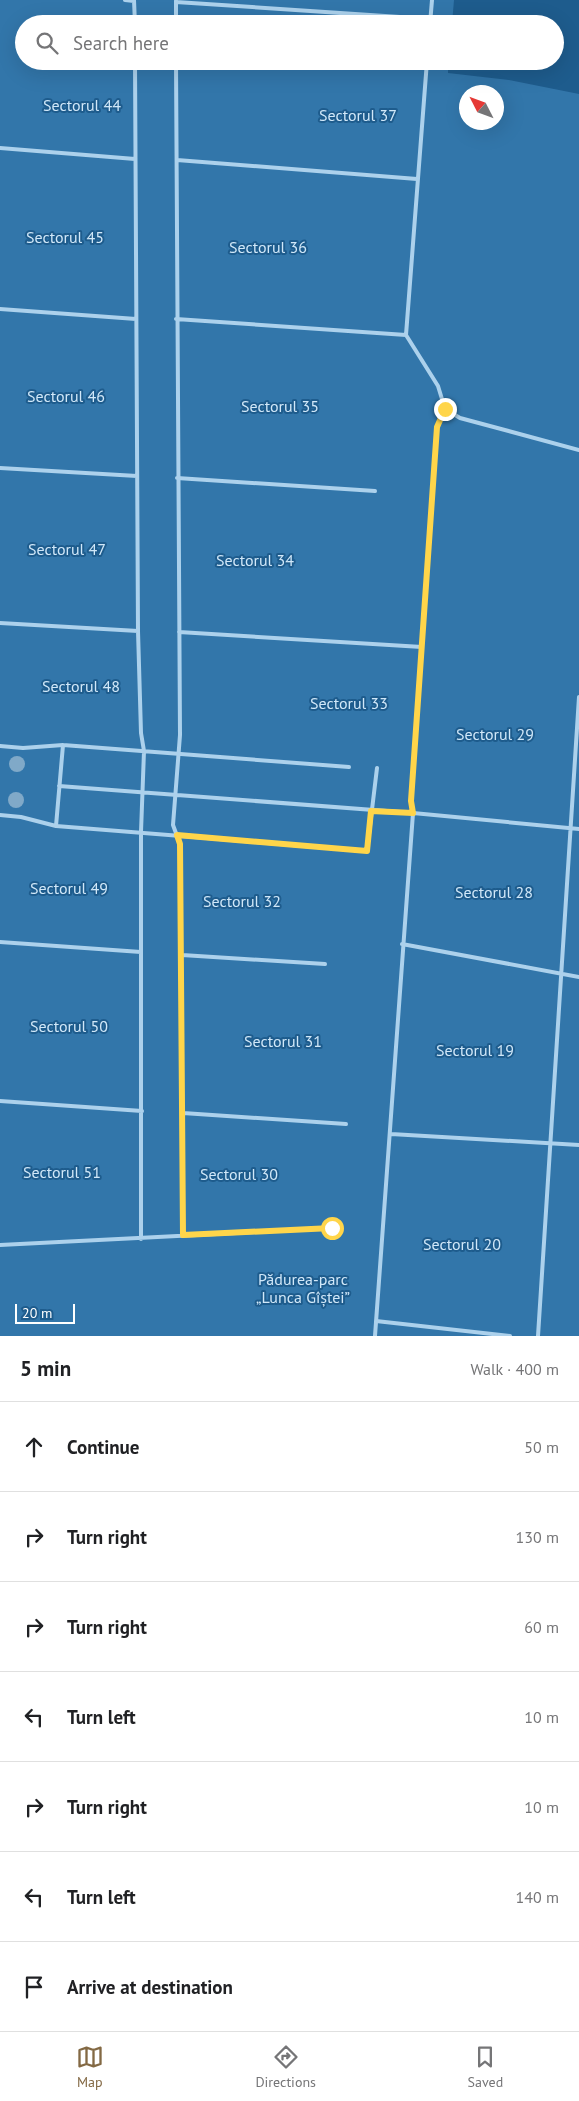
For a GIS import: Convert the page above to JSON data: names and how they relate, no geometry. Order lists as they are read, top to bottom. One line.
{"parks":["Sectorul 44","Sectorul 37","Sectorul 45","Sectorul 36","Sectorul 46","Sectorul 35","Sectorul 47","Sectorul 34","Sectorul 48","Sectorul 33","Sectorul 29","Sectorul 49","Sectorul 28","Sectorul 32","Sectorul 50","Sectorul 31","Sectorul 19","Sectorul 51","Sectorul 30","Sectorul 20","Pădurea-parc „Lunca Gîștei”"],"scale_bar":"20 m","north":"top left","page":{"search":"Search here","scale":"20 m","heading":["5 min","Walk · 400 m"],"list":[["Continue","50 m"],["Turn right","130 m"],["Turn right","60 m"],["Turn left","10 m"],["Turn right","10 m"],["Turn left","140 m"],"Arrive at destination"],"nav":["Map","Directions","Saved"]}}
